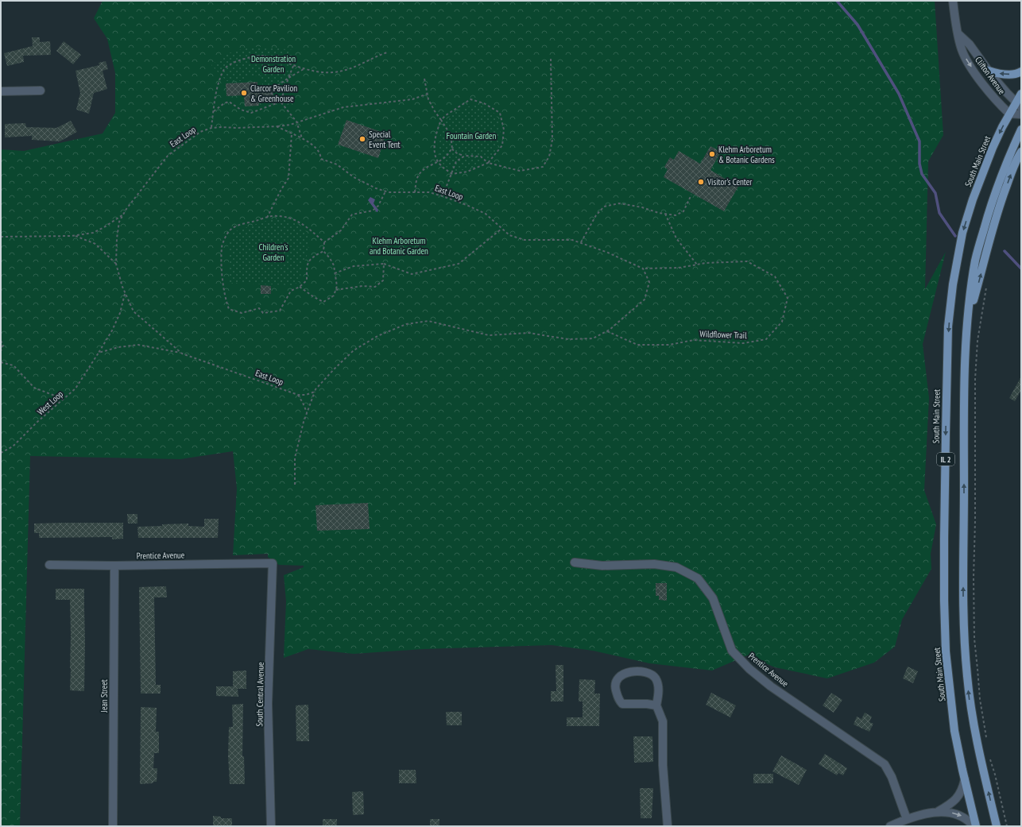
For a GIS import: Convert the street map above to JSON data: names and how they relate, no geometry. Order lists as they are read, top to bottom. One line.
{"streets":{"main road":["South Main Street","IL 2"],"street":["Clifton Avenue","Prentice Avenue","South Central Avenue","Jean Street"],"path":["East Loop","Wildflower Trail","West Loop"]},"crossings":[["Clifton Avenue","South Main Street"],["East Loop","Wildflower Trail"],["East Loop","West Loop"],["Prentice Avenue","South Central Avenue"],["Prentice Avenue","Jean Street"]],"parks":["Demonstration Garden","Fountain Garden","Klehm Arboretum and Botanic Garden","Children's Garden"],"places":["Clarcor Pavilion & Greenhouse","Special Event Tent","Klehm Arboretum & Botanic Gardens","Visitor's Center"]}
